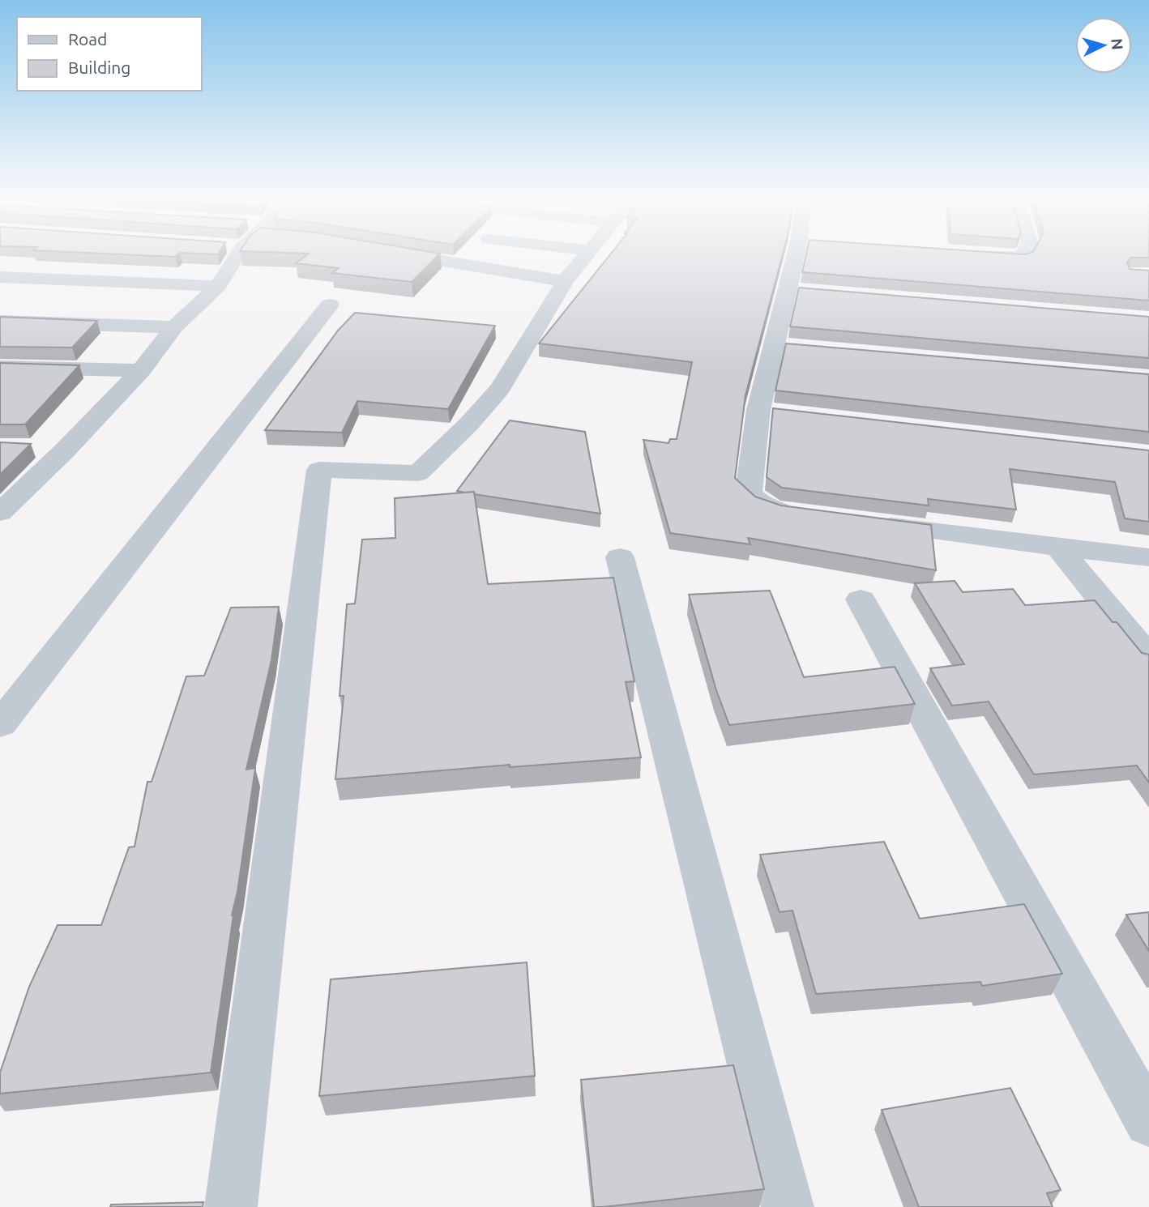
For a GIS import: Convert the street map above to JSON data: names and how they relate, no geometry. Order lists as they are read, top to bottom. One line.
{"legend":["Road","Building"],"north":"right"}
